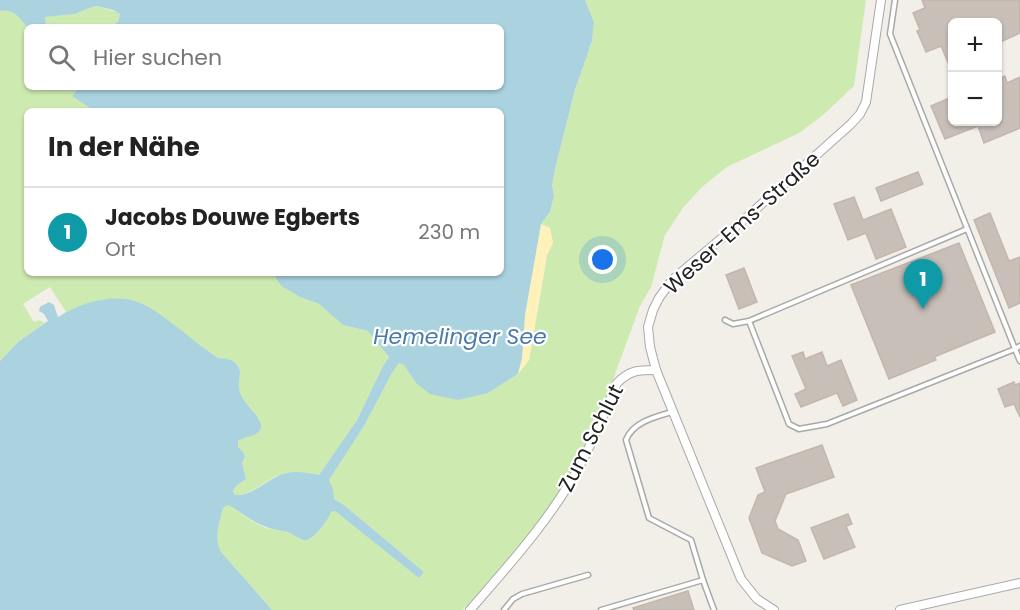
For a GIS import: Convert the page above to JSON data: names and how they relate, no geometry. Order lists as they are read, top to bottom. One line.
{"streets":{"street":["Weser-Ems-Straße","Zum Schlut"]},"crossings":[["Weser-Ems-Straße","Zum Schlut"]],"water":["Hemelinger See"],"page":{"map_buttons":["+","−"],"search":"Hier suchen","heading":"In der Nähe","list":[{"mark":"1","name":"Jacobs Douwe Egberts","note":"Ort","value":"230 m"}],"pins":"1"}}
